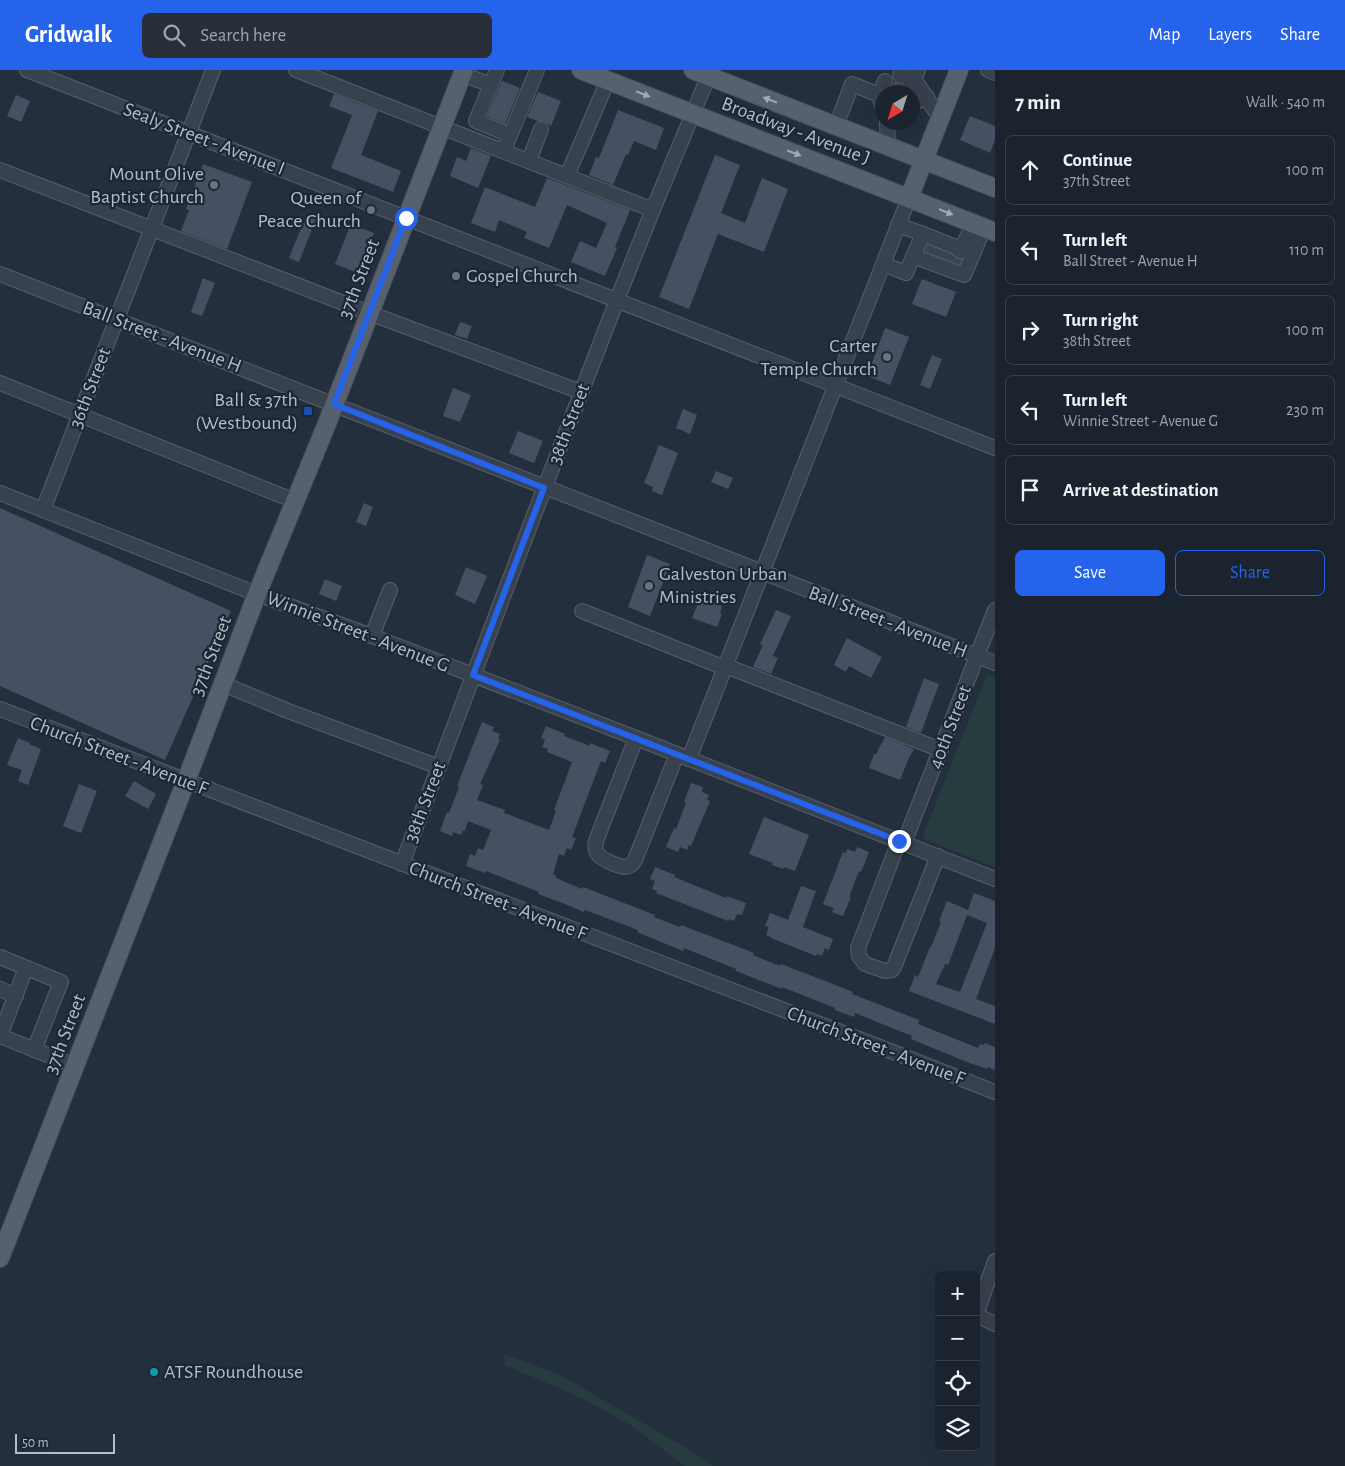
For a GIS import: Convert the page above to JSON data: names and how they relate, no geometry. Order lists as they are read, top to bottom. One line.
{"streets":{"main road":["Broadway - Avenue J","37th Street"],"street":["Sealy Street - Avenue I","Ball Street - Avenue H","36th Street","38th Street","Winnie Street - Avenue G","40th Street","Church Street - Avenue F"]},"crossings":[["Broadway - Avenue J","38th Street"],["Sealy Street - Avenue I","37th Street"],["Sealy Street - Avenue I","36th Street"],["Sealy Street - Avenue I","38th Street"],["37th Street","Ball Street - Avenue H"],["37th Street","Winnie Street - Avenue G"],["37th Street","Church Street - Avenue F"],["Ball Street - Avenue H","36th Street"],["Ball Street - Avenue H","38th Street"],["Ball Street - Avenue H","40th Street"],["36th Street","Winnie Street - Avenue G"],["38th Street","Winnie Street - Avenue G"],["38th Street","Church Street - Avenue F"],["Winnie Street - Avenue G","40th Street"]],"places":{"other":["Mount Olive Baptist Church","Queen of Peace Church","Gospel Church","Carter Temple Church","Galveston Urban Ministries","ATSF Roundhouse"],"transit":["Ball & 37th (Westbound)"]},"scale_bar":"50 m","north":"bottom left","page":{"header":"Gridwalk","search":"Search here","nav":["Map","Layers","Share"],"heading":["7 min","Walk · 540 m"],"list":[["Continue","37th Street","100 m"],["Turn left","Ball Street - Avenue H","110 m"],["Turn right","38th Street","100 m"],["Turn left","Winnie Street - Avenue G","230 m"],"Arrive at destination"],"buttons":["Save","Share"],"map_buttons":["+","−"],"scale":"50 m"}}
